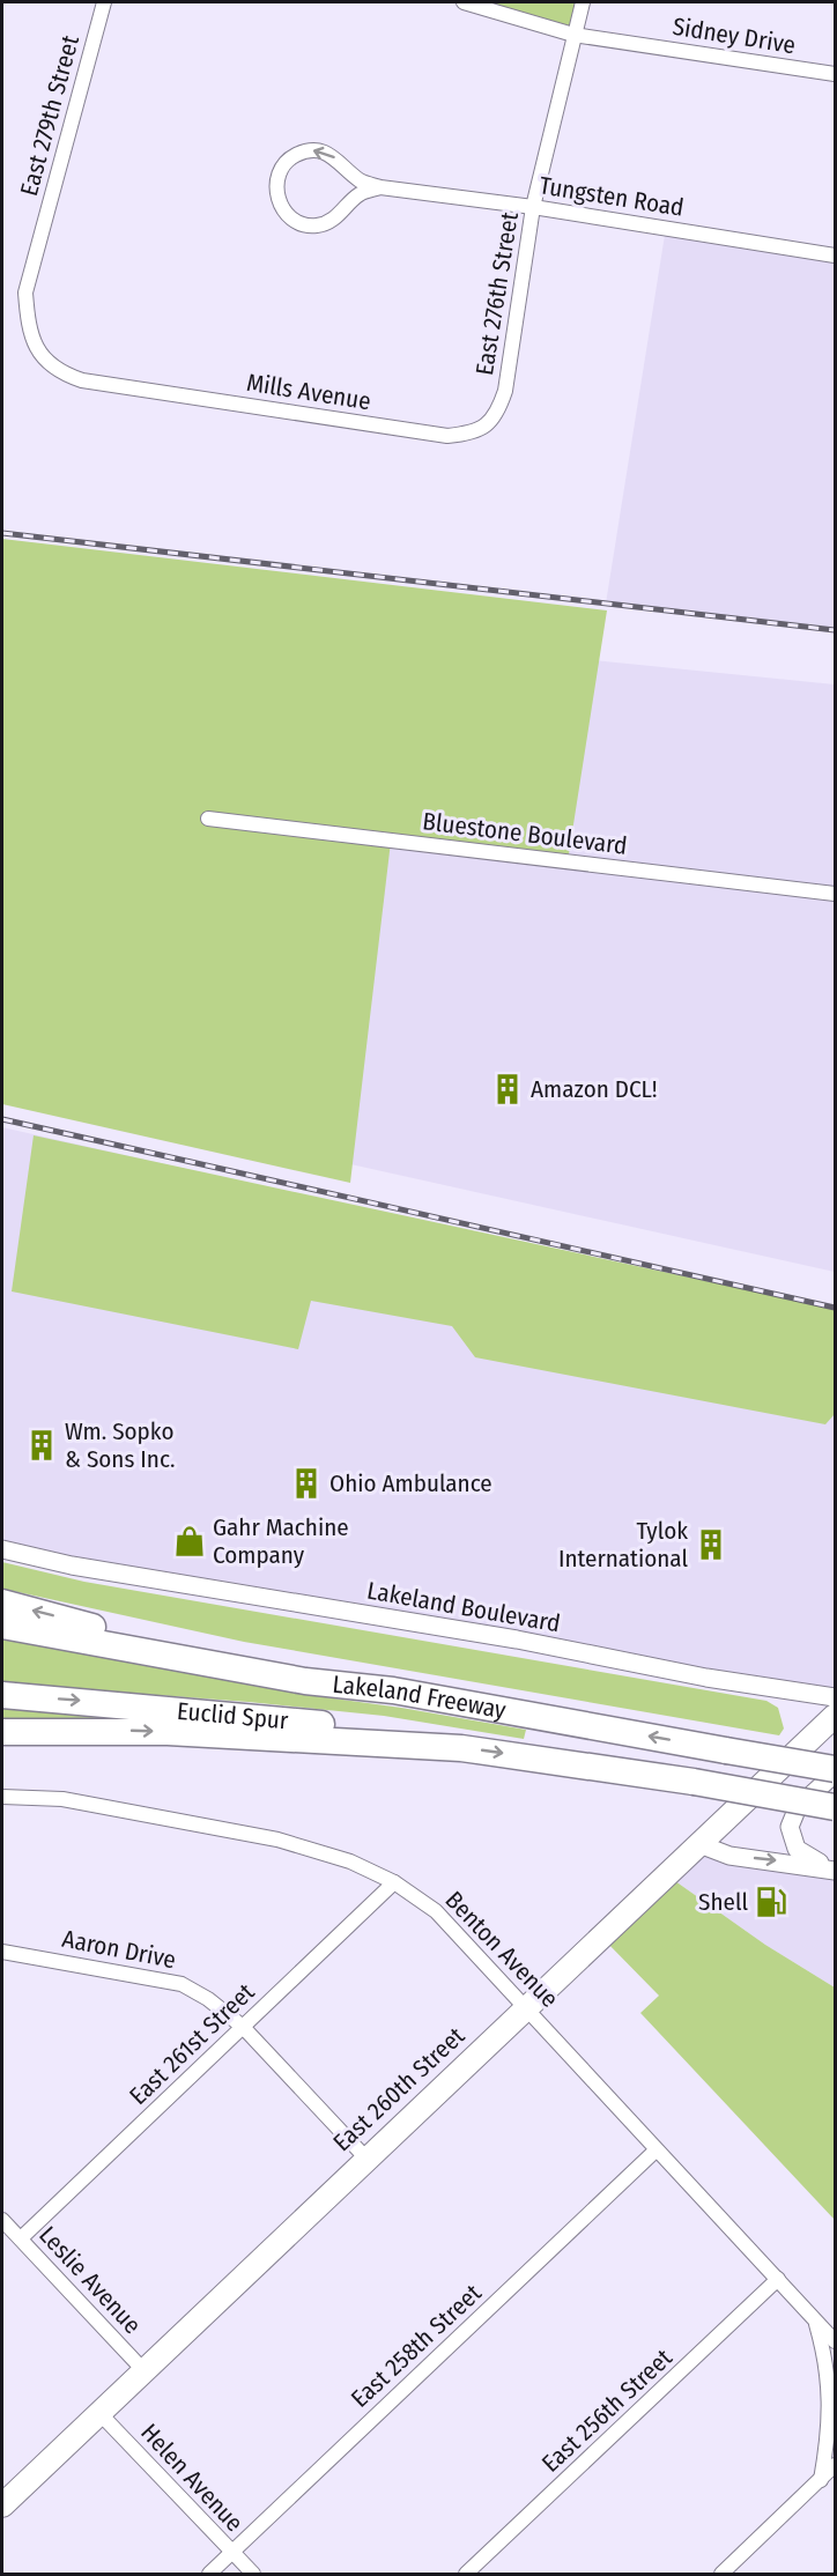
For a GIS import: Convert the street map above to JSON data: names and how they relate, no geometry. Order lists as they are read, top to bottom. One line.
{"streets":{"highway":["Lakeland Freeway","Euclid Spur"],"main road":["East 260th Street"],"street":["Sidney Drive","East 279th Street","Tungsten Road","East 276th Street","Mills Avenue","Bluestone Boulevard","Lakeland Boulevard","Aaron Drive","Benton Avenue","East 261st Street","Leslie Avenue","East 258th Street","East 256th Street","Helen Avenue"]},"crossings":[["Sidney Drive","East 276th Street"],["East 279th Street","Mills Avenue"],["Tungsten Road","East 276th Street"],["East 276th Street","Mills Avenue"],["Lakeland Freeway","Euclid Spur"],["Aaron Drive","East 261st Street"],["Aaron Drive","East 260th Street"],["Benton Avenue","East 261st Street"],["Benton Avenue","East 260th Street"],["Benton Avenue","East 258th Street"],["Benton Avenue","East 256th Street"],["East 261st Street","Leslie Avenue"],["East 260th Street","Leslie Avenue"],["East 260th Street","Helen Avenue"],["East 258th Street","Helen Avenue"]],"places":{"building":["Amazon DCL!","Wm. Sopko & Sons Inc.","Ohio Ambulance","Tylok International"],"shop":["Gahr Machine Company"],"fuel station":["Shell"]}}
